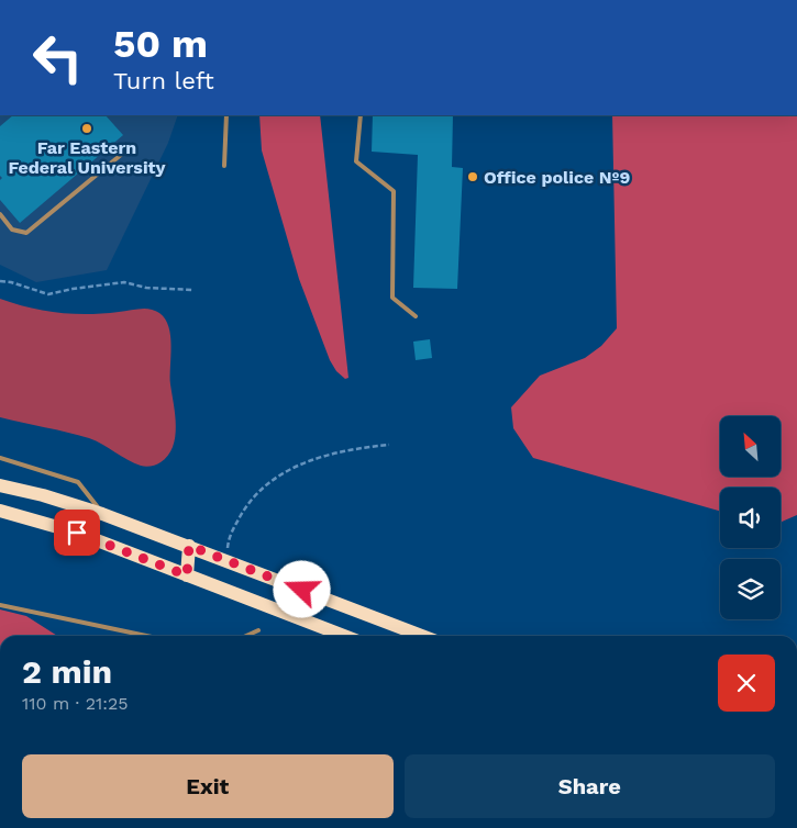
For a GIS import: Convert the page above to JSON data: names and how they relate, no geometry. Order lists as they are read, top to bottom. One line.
{"places":["Far Eastern Federal University","Office police №9"],"north":"top left","page":{"turn":["50 m","Turn left"],"heading":["2 min","110 m · 21:25"],"buttons":["Exit","Share"]}}
